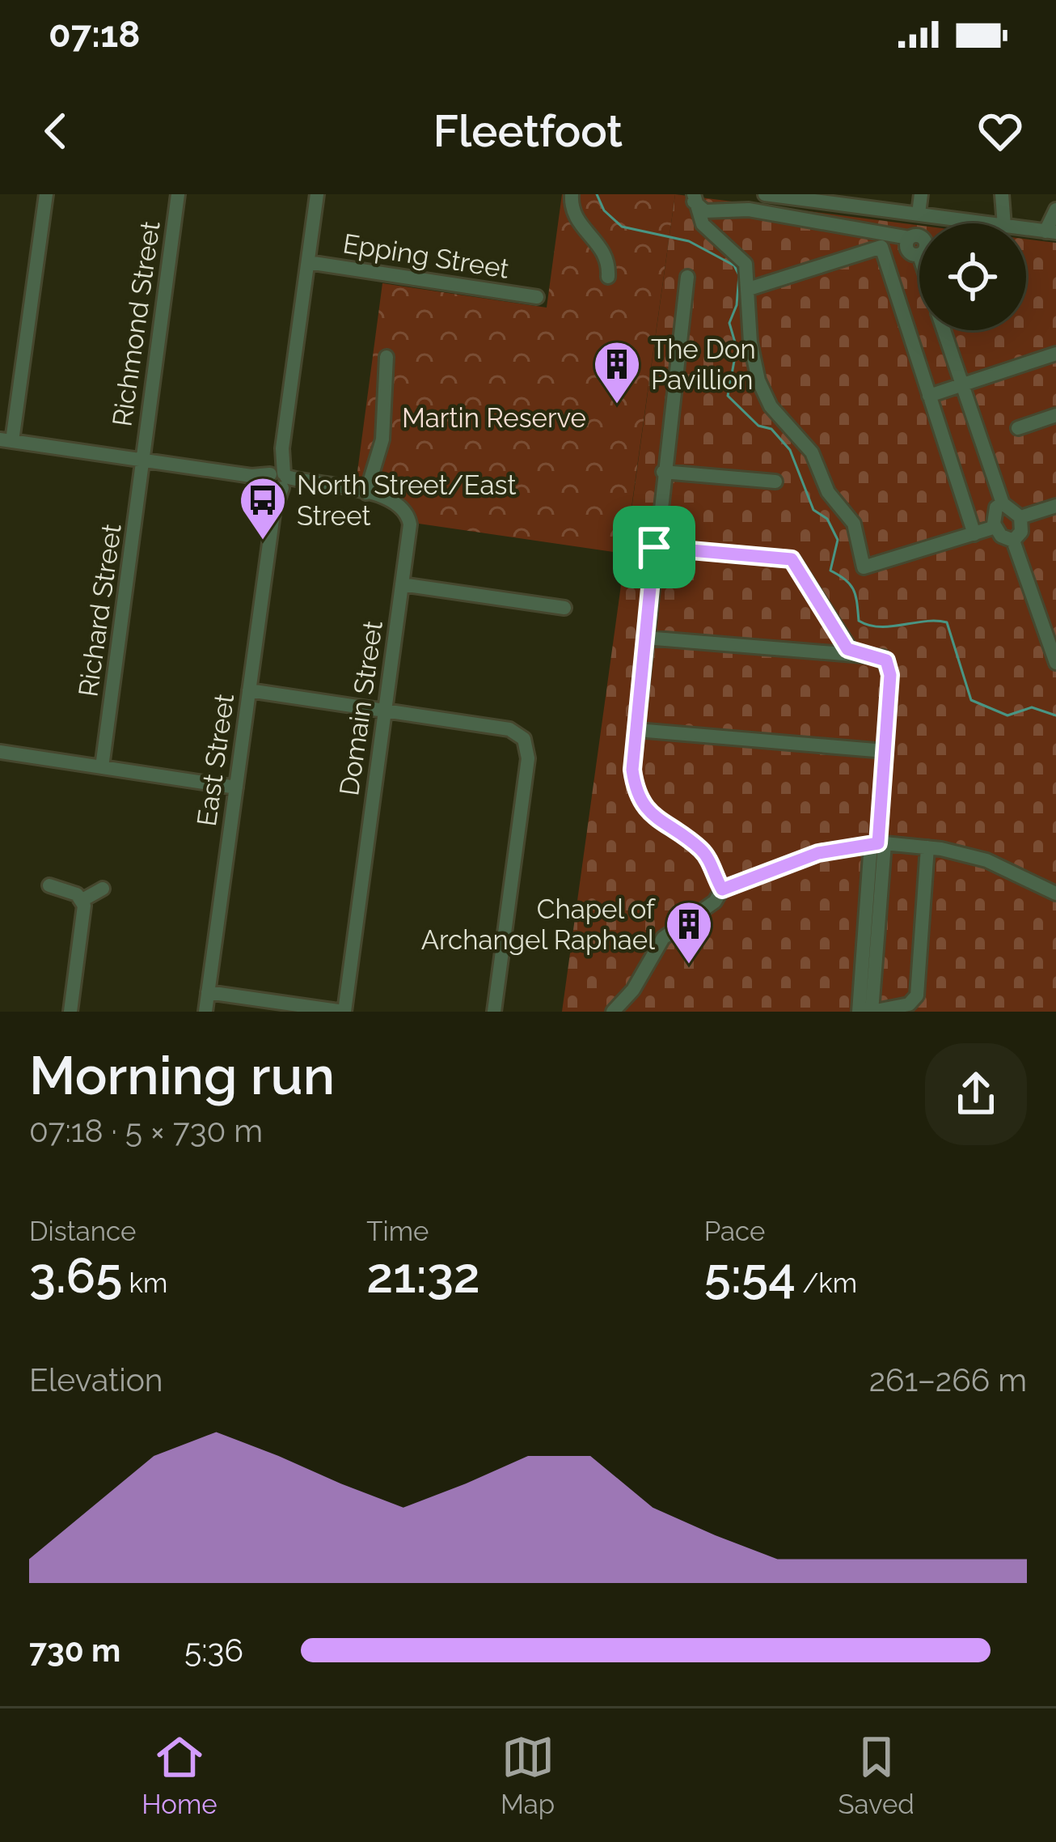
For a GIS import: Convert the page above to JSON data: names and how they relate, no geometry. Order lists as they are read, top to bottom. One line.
{"streets":{"street":["Epping Street","Richmond Street","Richard Street","Domain Street","East Street"]},"crossings":[["Epping Street","East Street"],["Richmond Street","Richard Street"],["Richmond Street","Domain Street"],["Richard Street","Domain Street"],["Domain Street","East Street"]],"parks":["Martin Reserve"],"places":{"building":["The Don Pavillion","Chapel of Archangel Raphael"],"bus stop":["North Street/East Street"]},"page":{"status":"07:18","header":"Fleetfoot","heading":["Morning run","07:18 · 5 × 730 m"],"stats":[["Distance","3.65 km"],["Time","21:32"],["Pace","5:54 /km"]],"chart":["Elevation","261–266 m"],"list":[{"name":"730 m","note":"5:36"}],"tabs":["Home","Map","Saved"]}}
